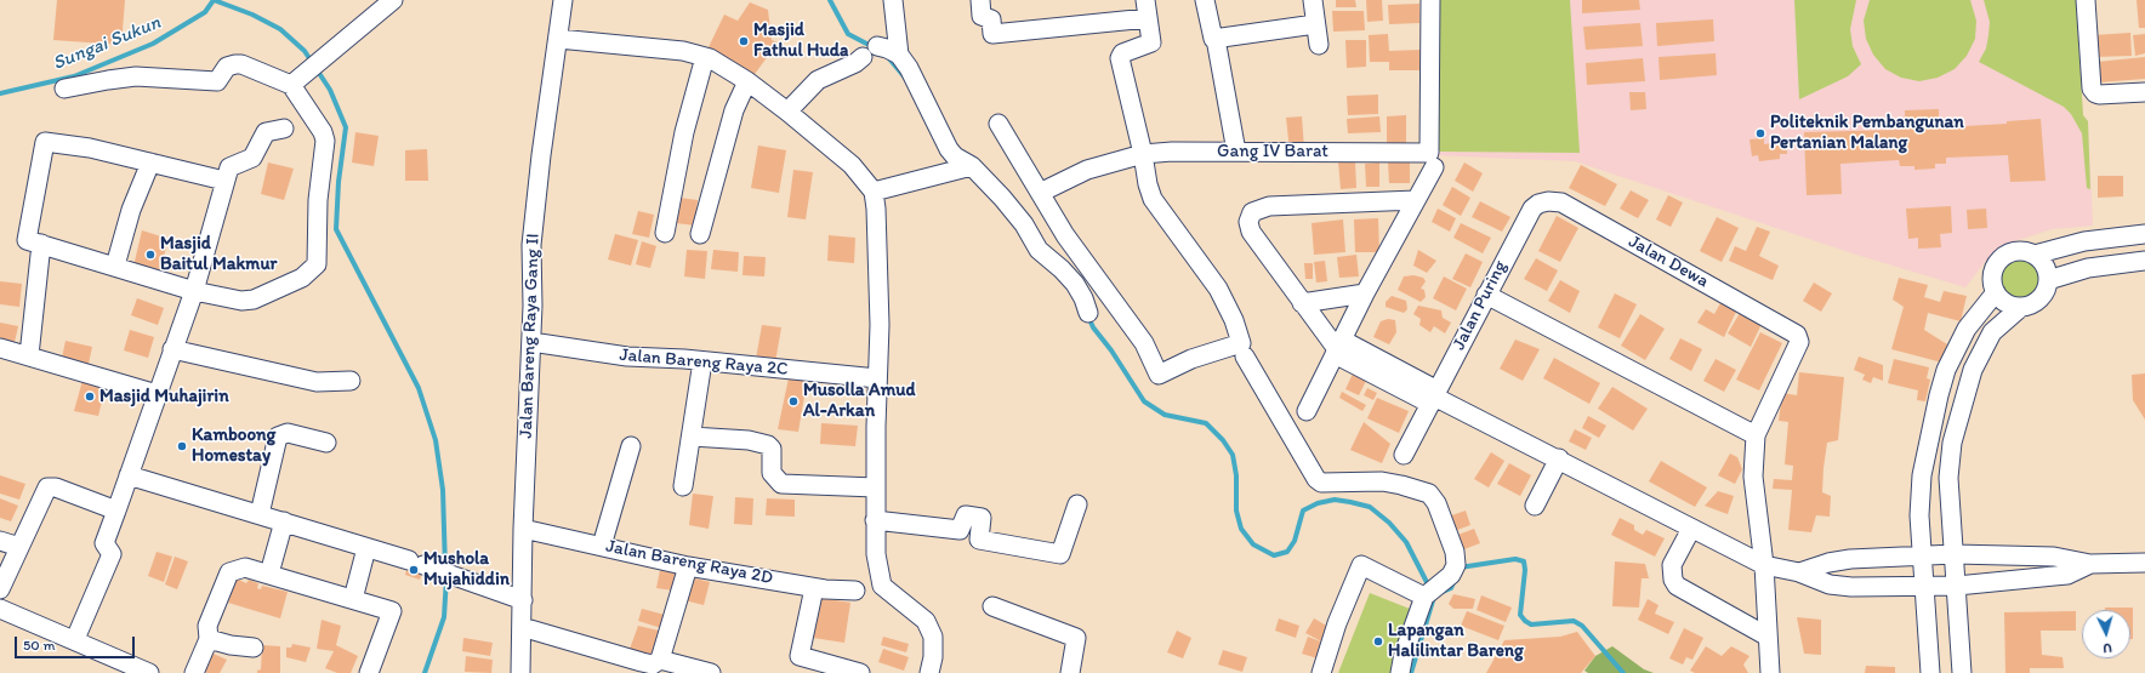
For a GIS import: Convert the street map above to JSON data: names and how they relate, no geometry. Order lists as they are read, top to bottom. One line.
{"streets":{"street":["Gang IV Barat","Jalan Dewa","Jalan Puring","Jalan Bareng Raya Gang II","Jalan Bareng Raya 2C","Jalan Bareng Raya 2D"]},"crossings":[["Jalan Dewa","Jalan Puring"],["Jalan Bareng Raya Gang II","Jalan Bareng Raya 2C"],["Jalan Bareng Raya Gang II","Jalan Bareng Raya 2D"]],"water":["Sungai Sukun"],"places":["Masjid Fathul Huda","Politeknik Pembangunan Pertanian Malang","Masjid Baitul Makmur","Masjid Muhajirin","Musolla Amud Al-Arkan","Kamboong Homestay","Mushola Mujahiddin","Lapangan Halilintar Bareng"],"scale_bar":"50 m","north":"bottom"}
